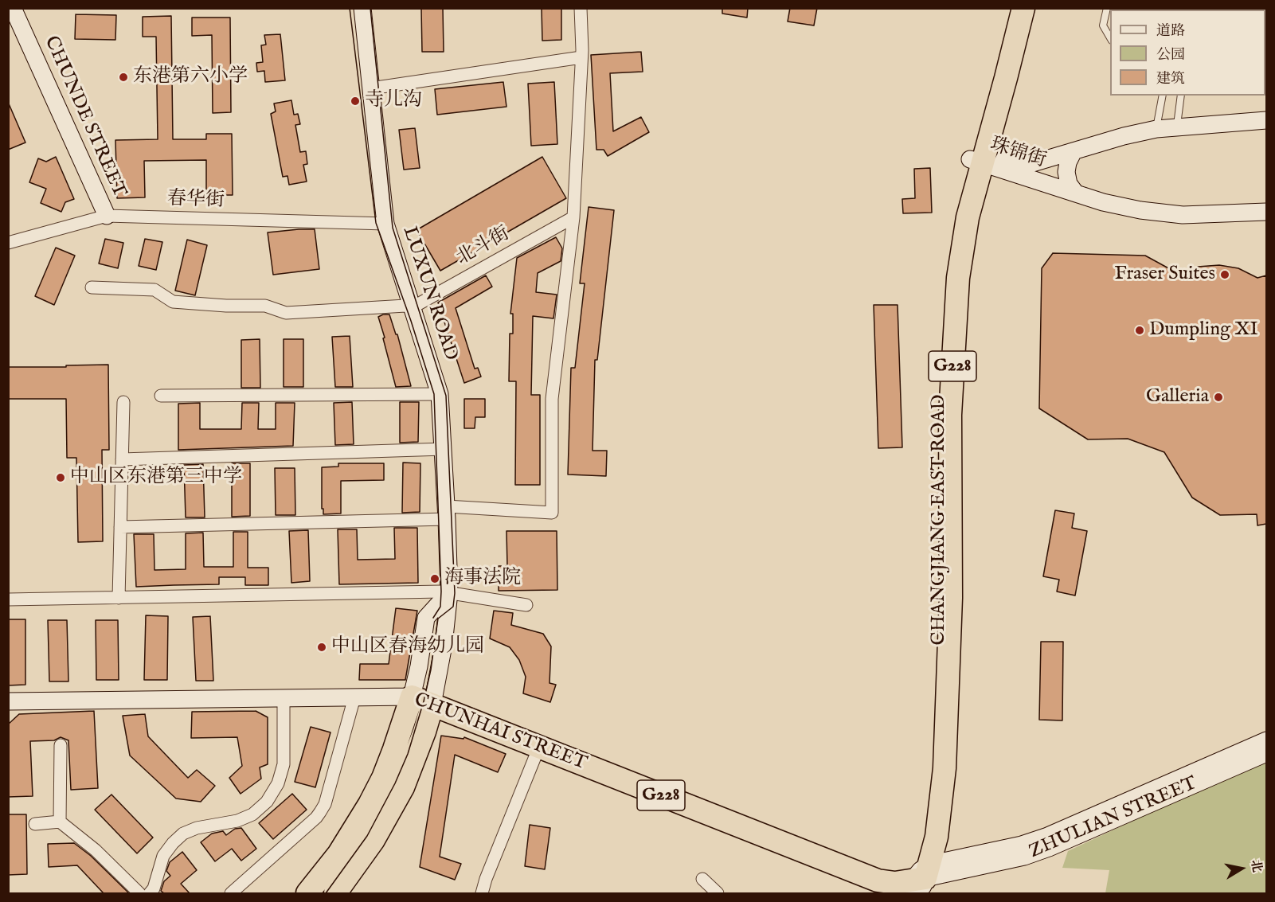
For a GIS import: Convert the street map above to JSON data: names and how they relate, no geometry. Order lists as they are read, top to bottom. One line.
{"streets":{"highway":["G228","CHANGJIANG EAST ROAD","CHUNHAI STREET"],"main road":["CHUNDE STREET","珠锦街","LUXUN ROAD","ZHULIAN STREET"],"street":["春华街","北斗街"]},"crossings":[["CHUNDE STREET","春华街"],["珠锦街","CHANGJIANG EAST ROAD"],["春华街","LUXUN ROAD"],["北斗街","LUXUN ROAD"],["LUXUN ROAD","CHUNHAI STREET"],["CHANGJIANG EAST ROAD","CHUNHAI STREET"],["CHANGJIANG EAST ROAD","ZHULIAN STREET"],["CHUNHAI STREET","ZHULIAN STREET"]],"places":["东港第六小学","寺儿沟","Fraser Suites","Dumpling XI","Galleria","中山区东港第三中学","海事法院","中山区春海幼儿园"],"legend":["道路","公园","建筑"],"north":"right"}
